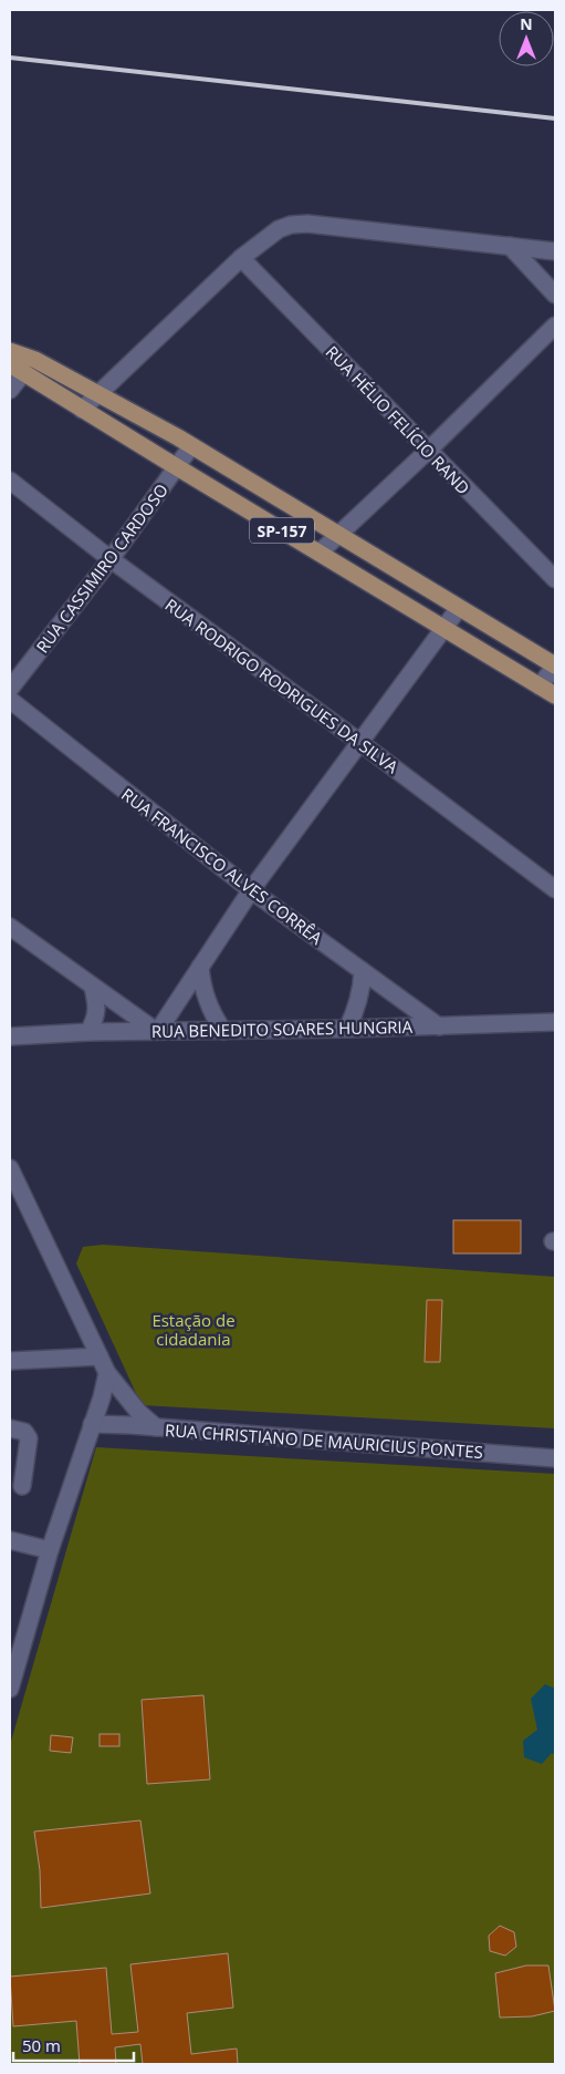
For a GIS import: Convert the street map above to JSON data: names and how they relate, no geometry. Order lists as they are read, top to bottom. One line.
{"streets":{"main road":["SP-157"],"street":["RUA HÉLIO FELÍCIO RAND","RUA CASSIMIRO CARDOSO","RUA RODRIGO RODRIGUES DA SILVA","RUA FRANCISCO ALVES CORRÊA","RUA BENEDITO SOARES HUNGRIA","RUA CHRISTIANO DE MAURICIUS PONTES"]},"crossings":[["SP-157","RUA CASSIMIRO CARDOSO"],["RUA CASSIMIRO CARDOSO","RUA RODRIGO RODRIGUES DA SILVA"],["RUA FRANCISCO ALVES CORRÊA","RUA BENEDITO SOARES HUNGRIA"]],"parks":["Estação de cidadania"],"scale_bar":"50 m","north":"top"}
